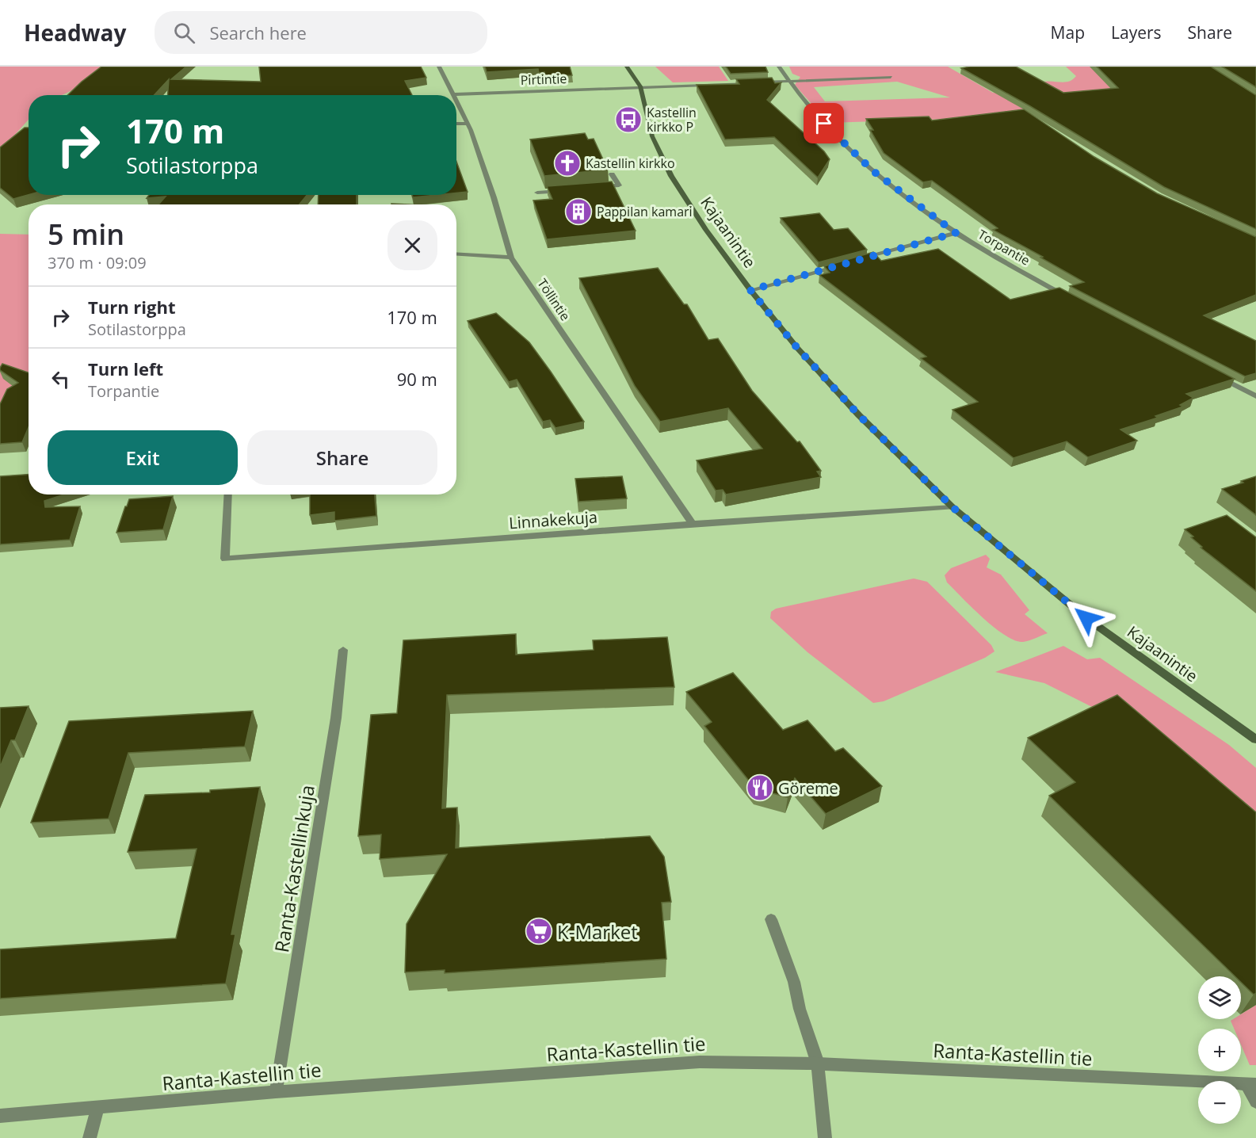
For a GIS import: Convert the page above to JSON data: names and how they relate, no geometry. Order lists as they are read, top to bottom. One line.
{"streets":{"main road":["Kajaanintie"],"street":["Pirtintie","Torpantie","Töllintie","Linnakekuja","Ranta-Kastellinkuja","Ranta-Kastellin tie"]},"crossings":[["Pirtintie","Kajaanintie"],["Pirtintie","Torpantie"],["Pirtintie","Töllintie"],["Kajaanintie","Linnakekuja"],["Töllintie","Linnakekuja"],["Ranta-Kastellinkuja","Ranta-Kastellin tie"]],"places":{"bus stop":["Kastellin kirkko P"],"church":["Kastellin kirkko"],"building":["Pappilan kamari"],"restaurant":["Göreme"],"supermarket":["K-Market"]},"page":{"header":"Headway","search":"Search here","nav":["Map","Layers","Share"],"turn":["170 m","Sotilastorppa"],"heading":["5 min","370 m · 09:09"],"list":[{"name":"Turn right","note":"Sotilastorppa","value":"170 m"},{"name":"Turn left","note":"Torpantie","value":"90 m"}],"buttons":["Exit","Share"],"map_buttons":["+","−"]}}
